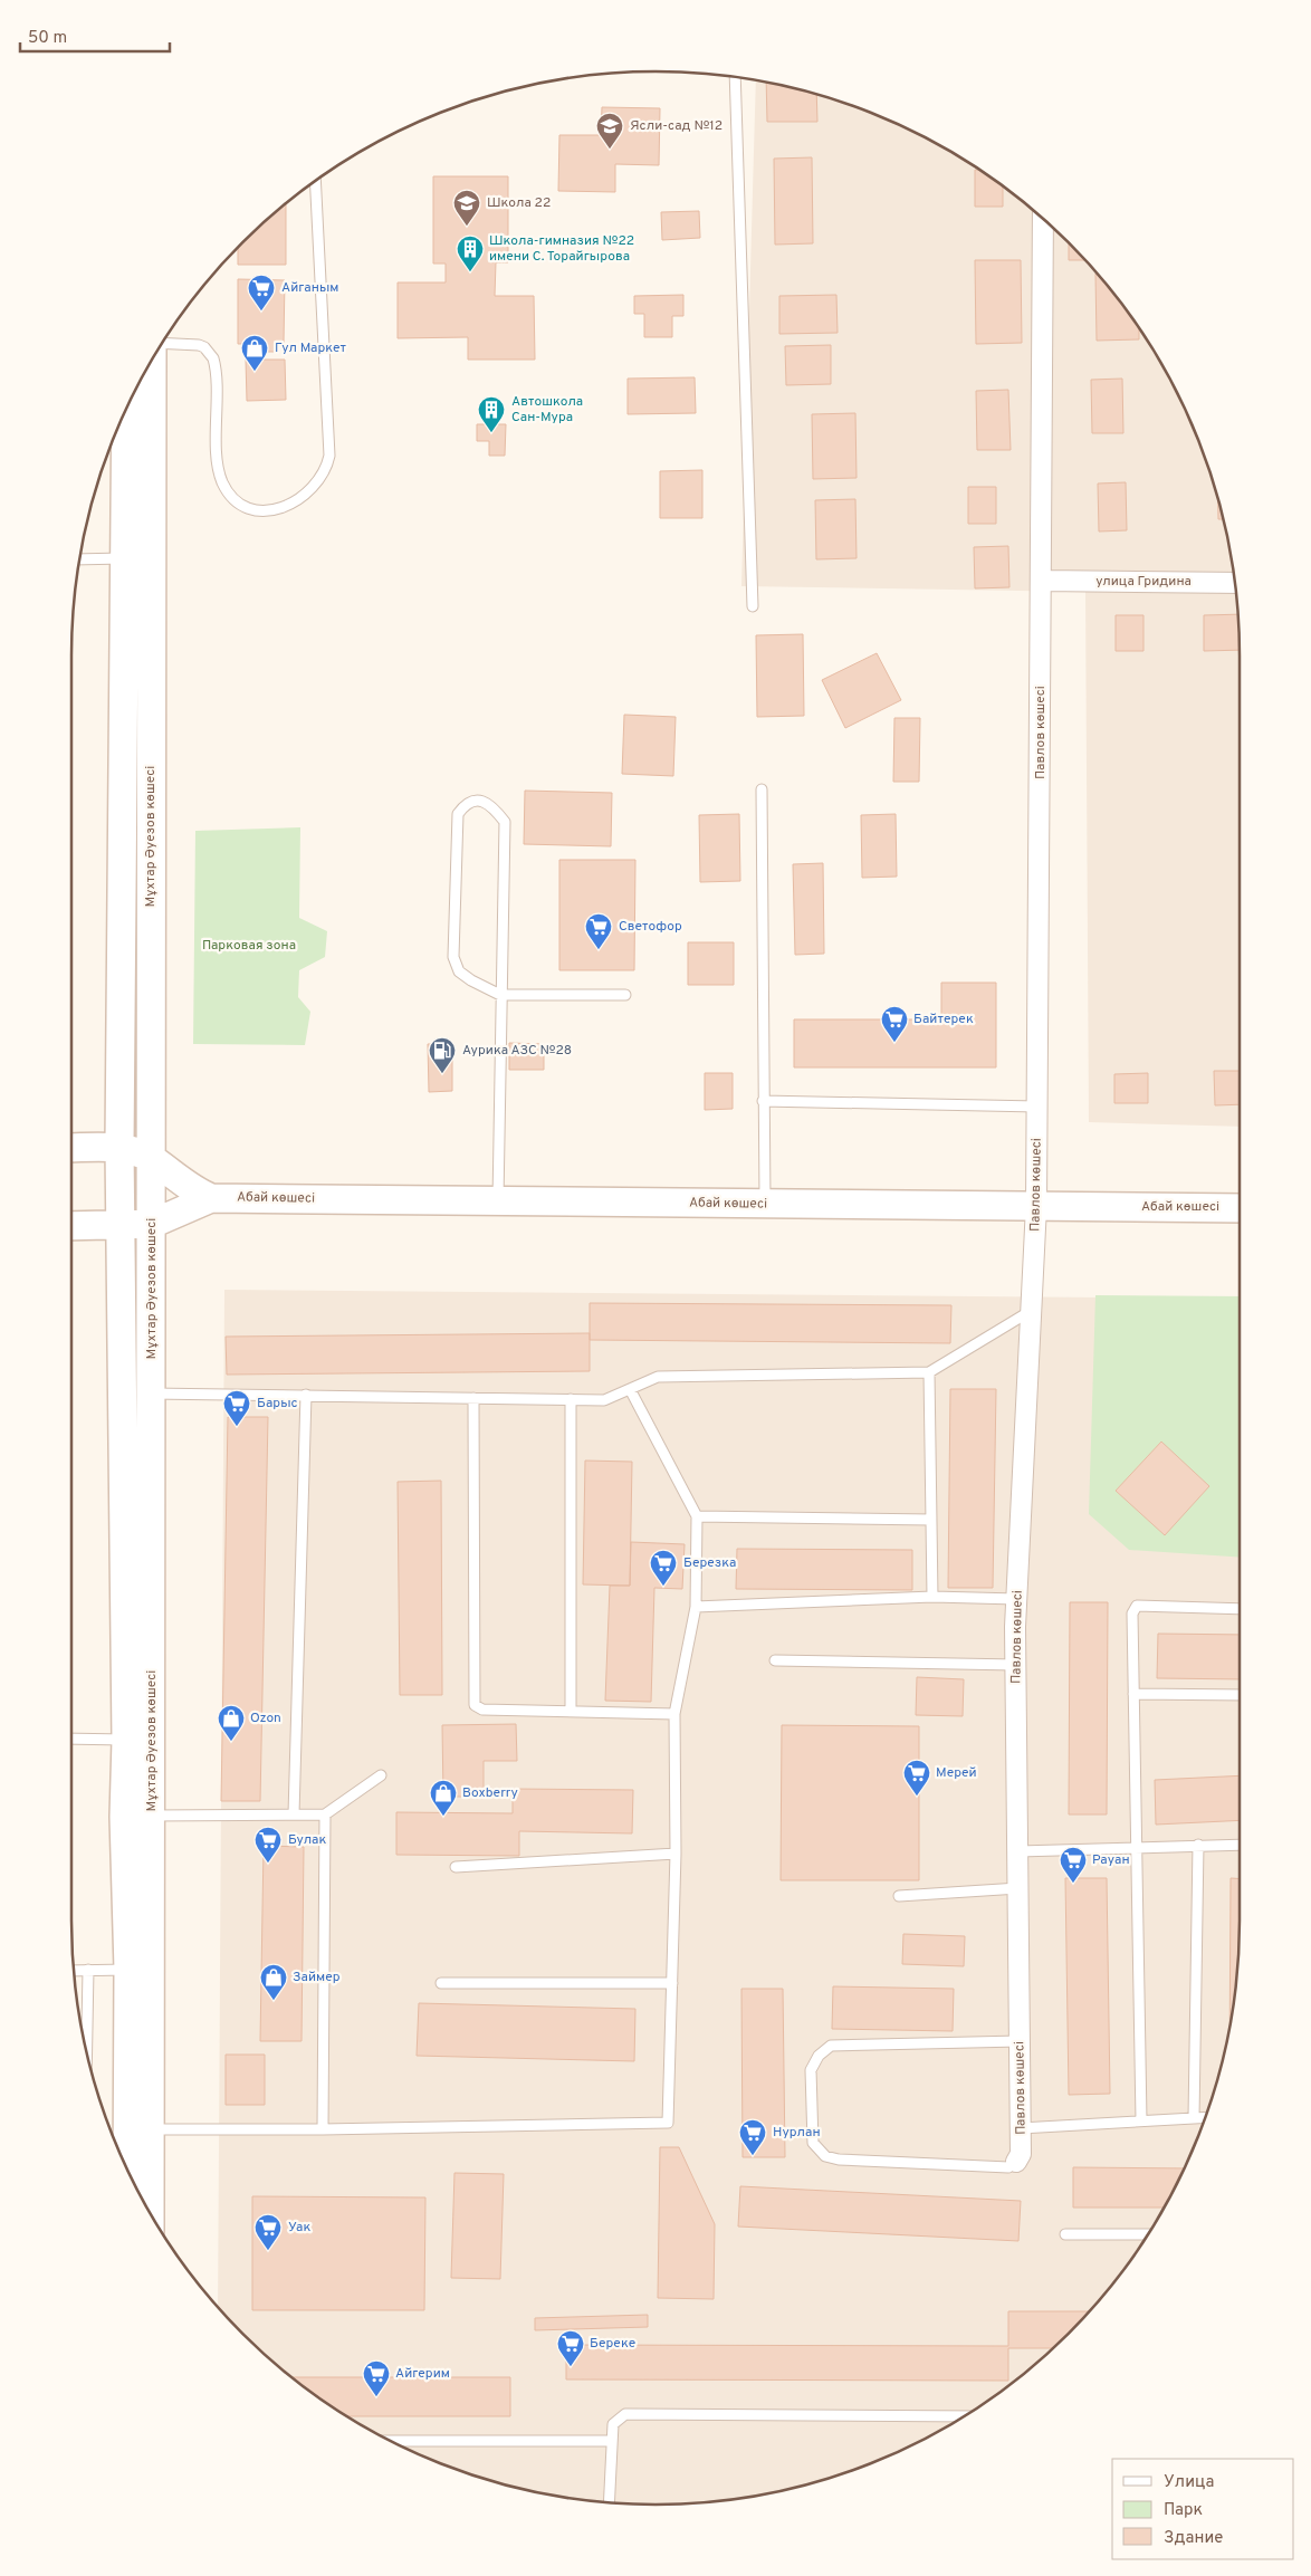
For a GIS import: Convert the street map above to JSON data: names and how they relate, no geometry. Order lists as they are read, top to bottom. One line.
{"streets":{"main road":["Мұхтар Әуезов көшесі","Абай көшесі"],"street":["улица Гридина","Павлов көшесі"]},"crossings":[["улица Гридина","Павлов көшесі"],["Павлов көшесі","Абай көшесі"],["Мұхтар Әуезов көшесі","Абай көшесі"]],"parks":["Парковая зона"],"places":{"school or university":["Ясли-сад №12","Школа 22"],"building":["Школа-гимназия №22 имени С. Торайгырова","Автошкола Сан-Мура"],"supermarket":["Айганым","Светофор","Байтерек","Барыс","Березка","Мерей","Булак","Рауан","Нурлан","Уак","Береке","Айгерим"],"shop":["Гул Маркет","Ozon","Boxberry","Займер"],"fuel station":["Аурика АЗС №28"]},"legend":["Улица","Парк","Здание"],"scale_bar":"50 m"}
